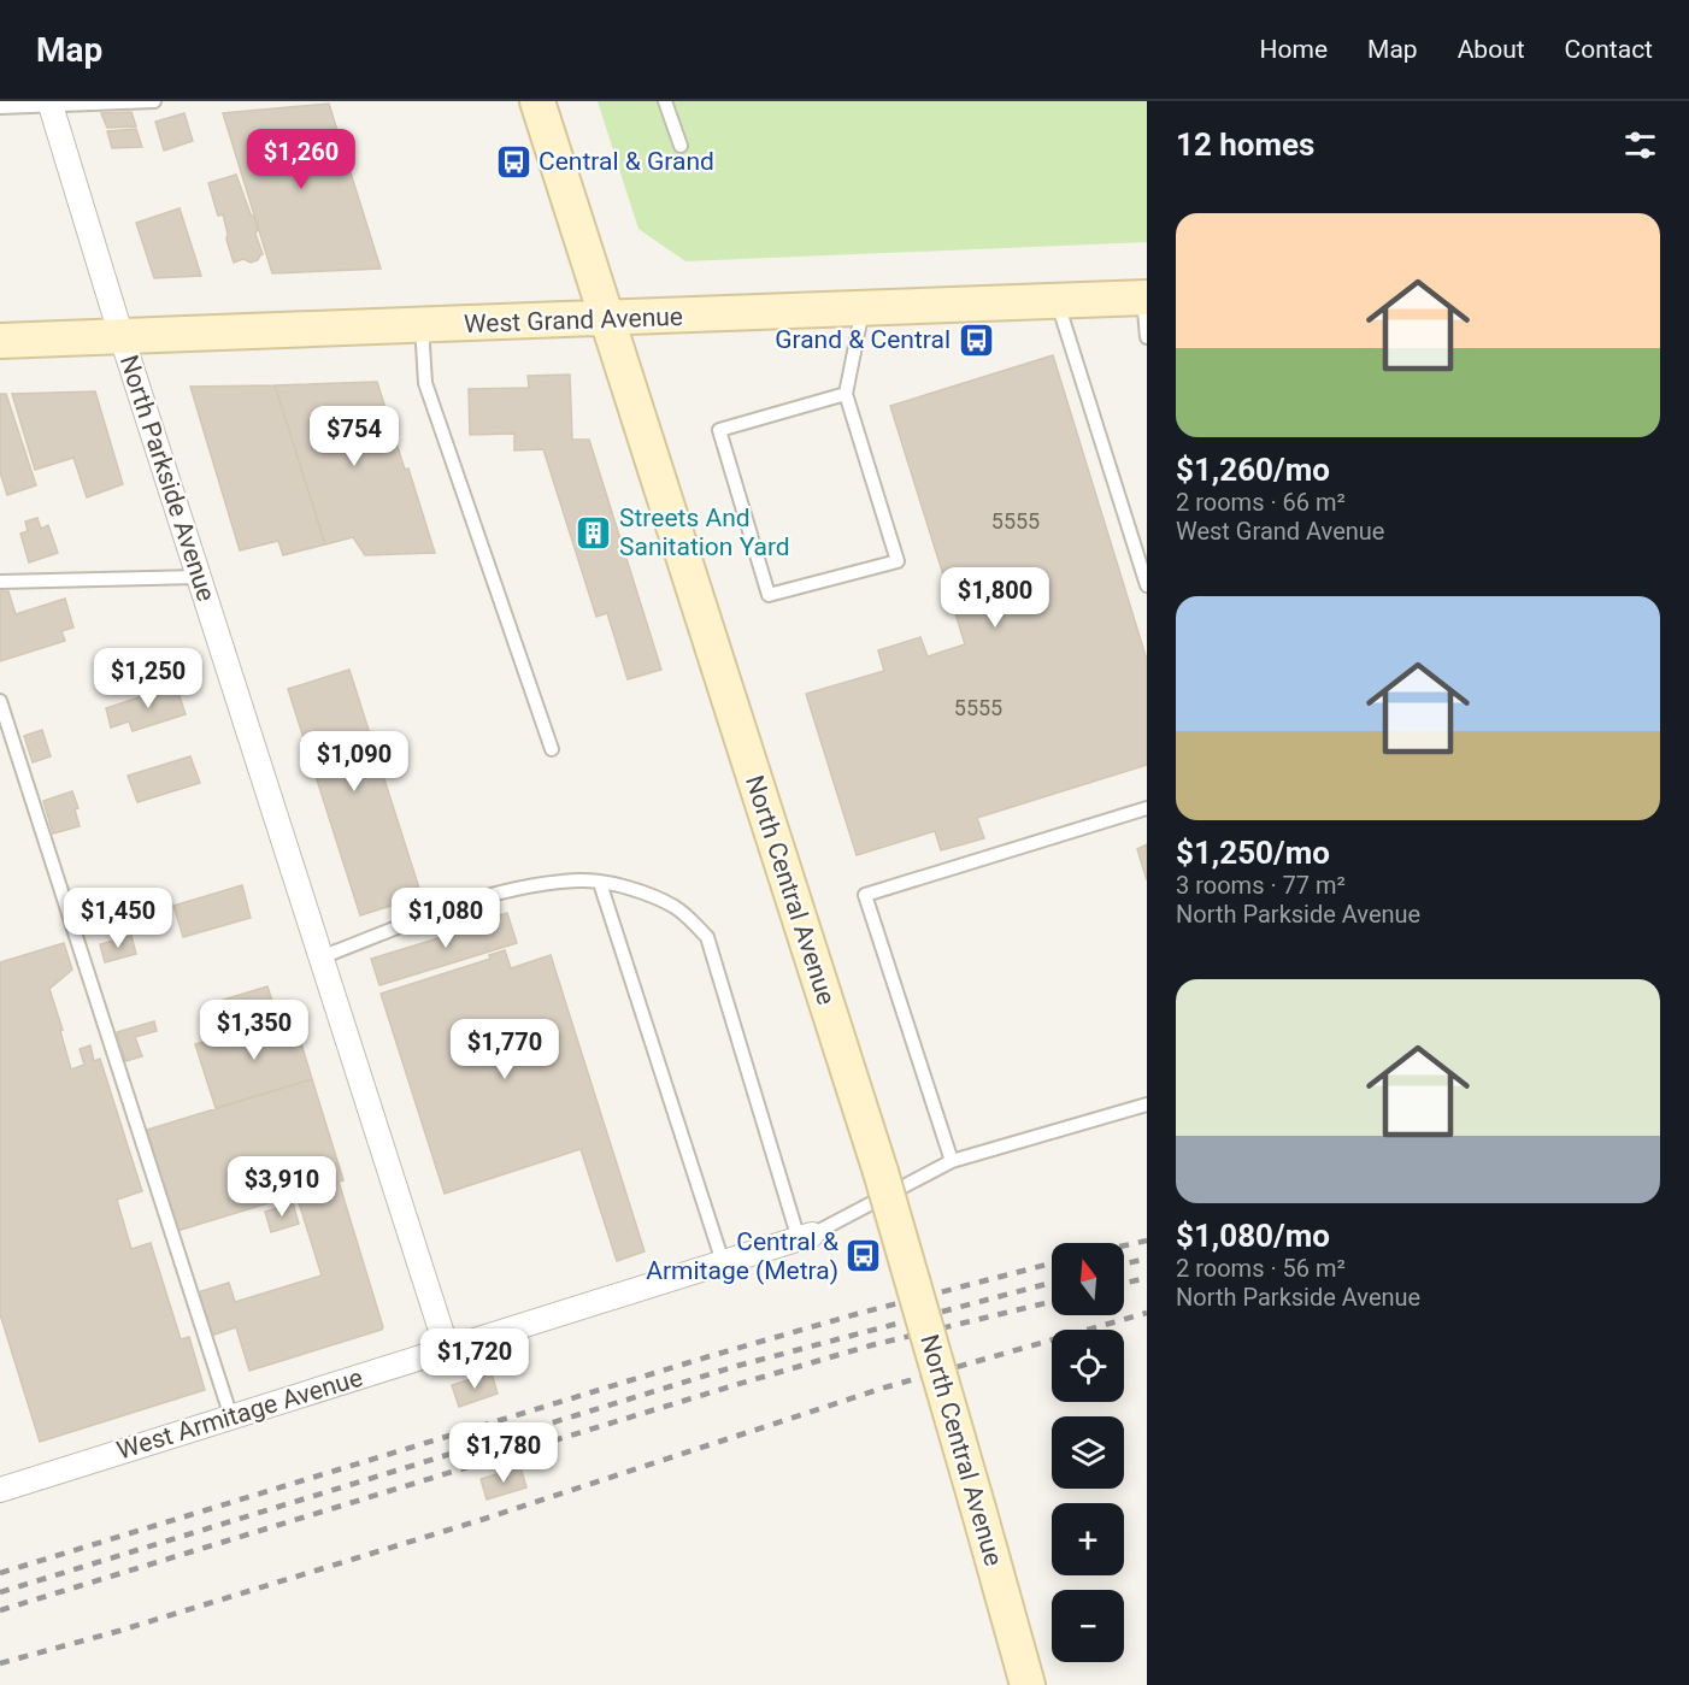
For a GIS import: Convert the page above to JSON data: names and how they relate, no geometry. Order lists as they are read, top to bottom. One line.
{"streets":{"street":["West Grand Avenue","North Parkside Avenue","North Central Avenue","West Armitage Avenue"]},"crossings":[["West Grand Avenue","North Parkside Avenue"],["West Grand Avenue","North Central Avenue"],["North Parkside Avenue","West Armitage Avenue"]],"places":{"bus stop":["Central & Grand","Grand & Central","Central & Armitage (Metra)"],"building":["Streets And Sanitation Yard"]},"house_numbers":["5555","5555"],"north":"top","page":{"header":"Map","nav":["Home","Map","About","Contact"],"heading":"12 homes","price":["$1,260","$754","$1,800","$1,250","$1,090","$1,450","$1,080","$1,350","$1,770","$3,910","$1,720","$1,780"],"list":[{"name":"$1,260/mo","note":"2 rooms · 66 m² · West Grand Avenue"},{"name":"$1,250/mo","note":"3 rooms · 77 m² · North Parkside Avenue"},{"name":"$1,080/mo","note":"2 rooms · 56 m² · North Parkside Avenue"}],"map_buttons":["+","−"]}}
